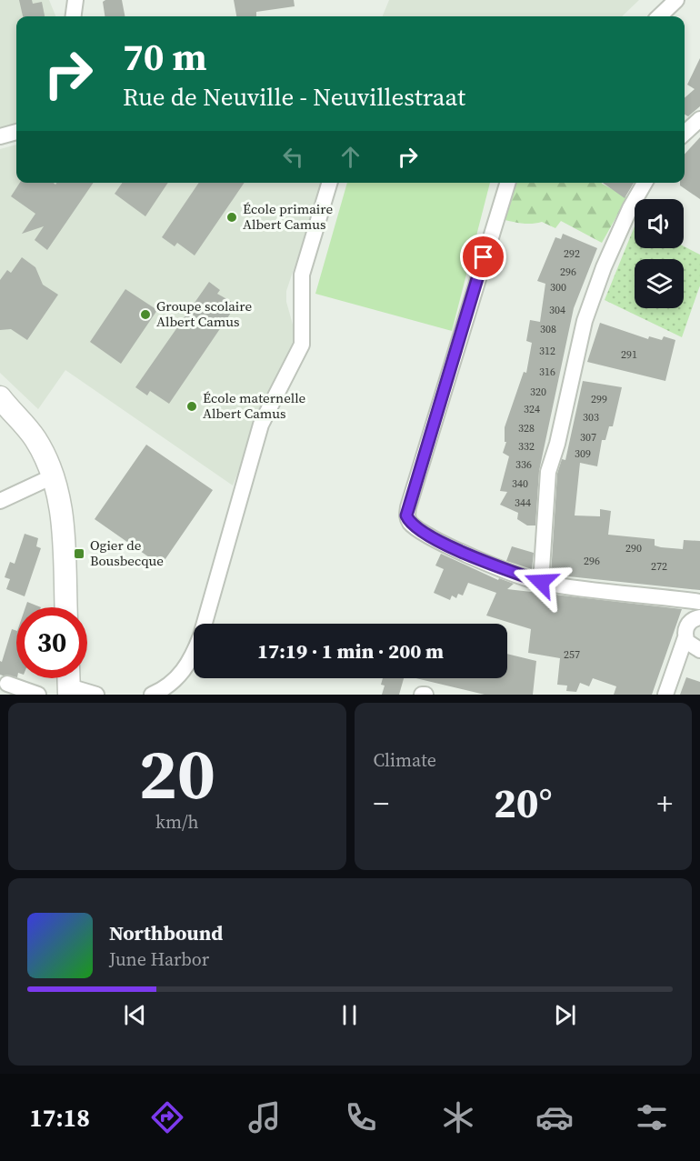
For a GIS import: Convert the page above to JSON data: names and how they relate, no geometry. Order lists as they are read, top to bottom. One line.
{"places":{"other":["École primaire Albert Camus","Groupe scolaire Albert Camus","École maternelle Albert Camus"],"transit":["Ogier de Bousbecque"]},"house_numbers":["292","296","300","304","308","312","291","316","320","299","324","303","328","307","332","309","336","340","344","290","296","272","257"],"page":{"turn":["70 m","Rue de Neuville - Neuvillestraat"],"limit":"30","trip":"17:19 · 1 min · 200 m","tile":[["20","km/h"],"Climate"],"heat":["−","20°","+"],"song":["Northbound","June Harbor"],"tabs":"17:18"}}
